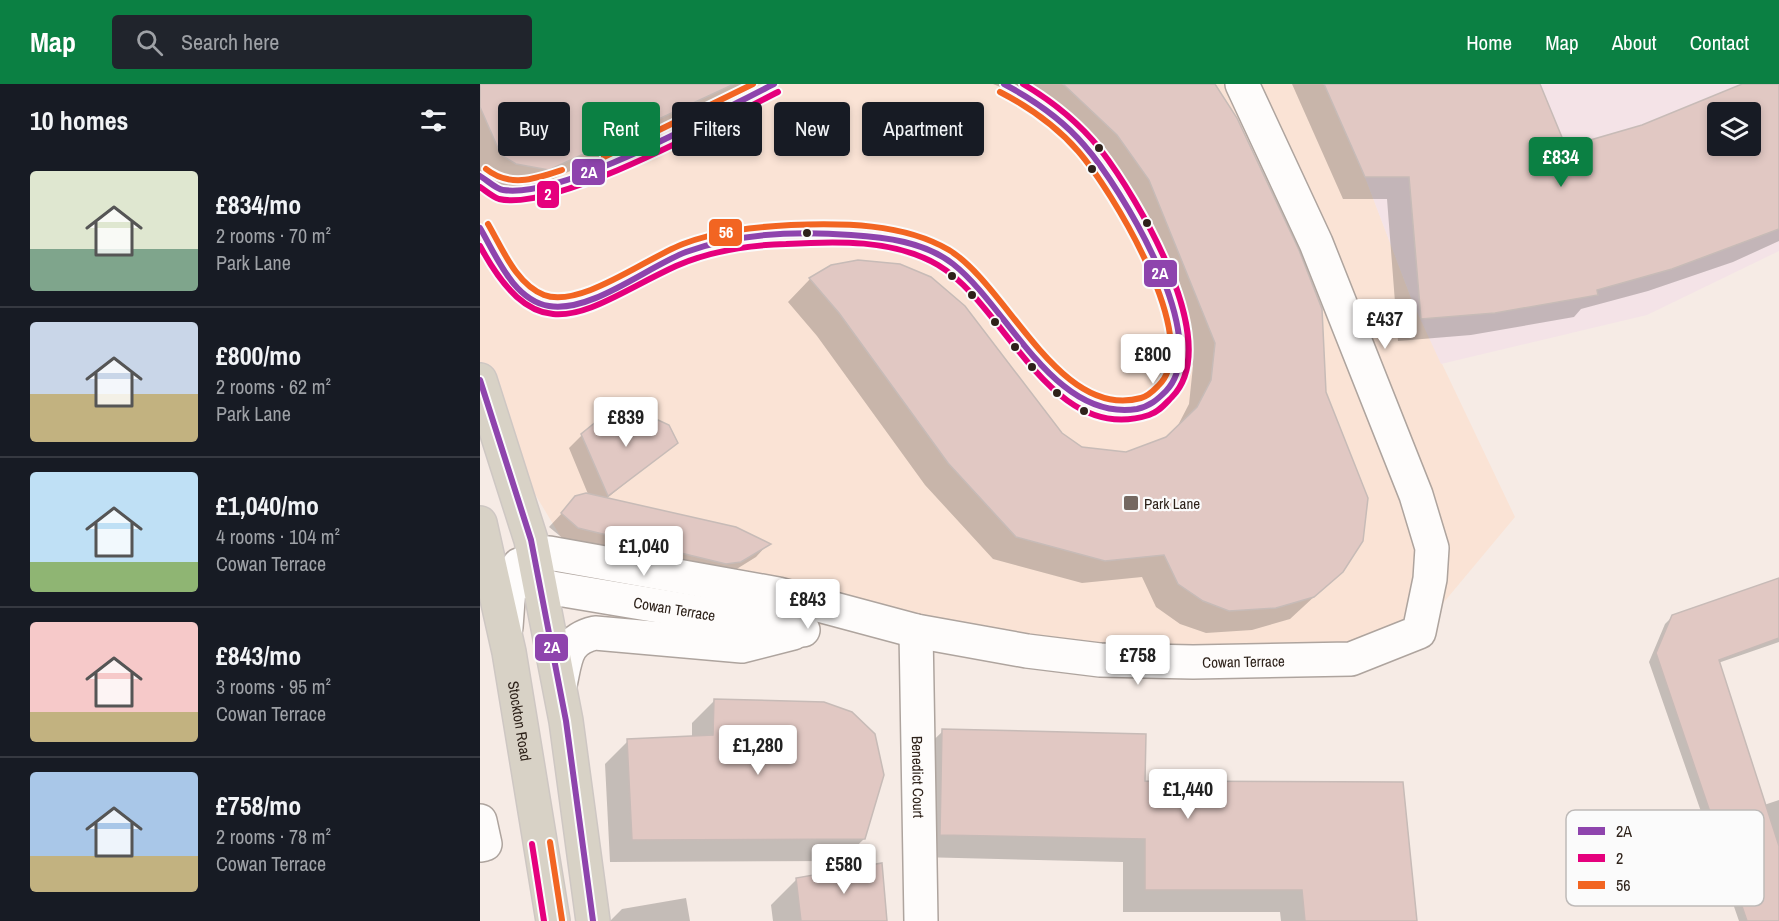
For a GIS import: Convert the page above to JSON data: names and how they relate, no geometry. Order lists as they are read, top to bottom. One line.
{"streets":{"highway":["Stockton Road"],"street":["Cowan Terrace","Benedict Court"]},"crossings":[["Cowan Terrace","Benedict Court"]],"places":{"transit":["Park Lane"]},"lines":["transit line 2A","transit line 2","transit line 56"],"legend":["2A","2","56"],"page":{"header":"Map","search":"Search here","nav":["Home","Map","About","Contact"],"heading":"10 homes","chip":["Buy","Rent","Filters","New","Apartment"],"price":["£834","£437","£800","£839","£1,040","£843","£758","£1,280","£1,440","£580"],"list":[{"name":"£834/mo","note":"2 rooms · 70 m² · Park Lane"},{"name":"£800/mo","note":"2 rooms · 62 m² · Park Lane"},{"name":"£1,040/mo","note":"4 rooms · 104 m² · Cowan Terrace"},{"name":"£843/mo","note":"3 rooms · 95 m² · Cowan Terrace"},{"name":"£758/mo","note":"2 rooms · 78 m² · Cowan Terrace"}]}}
